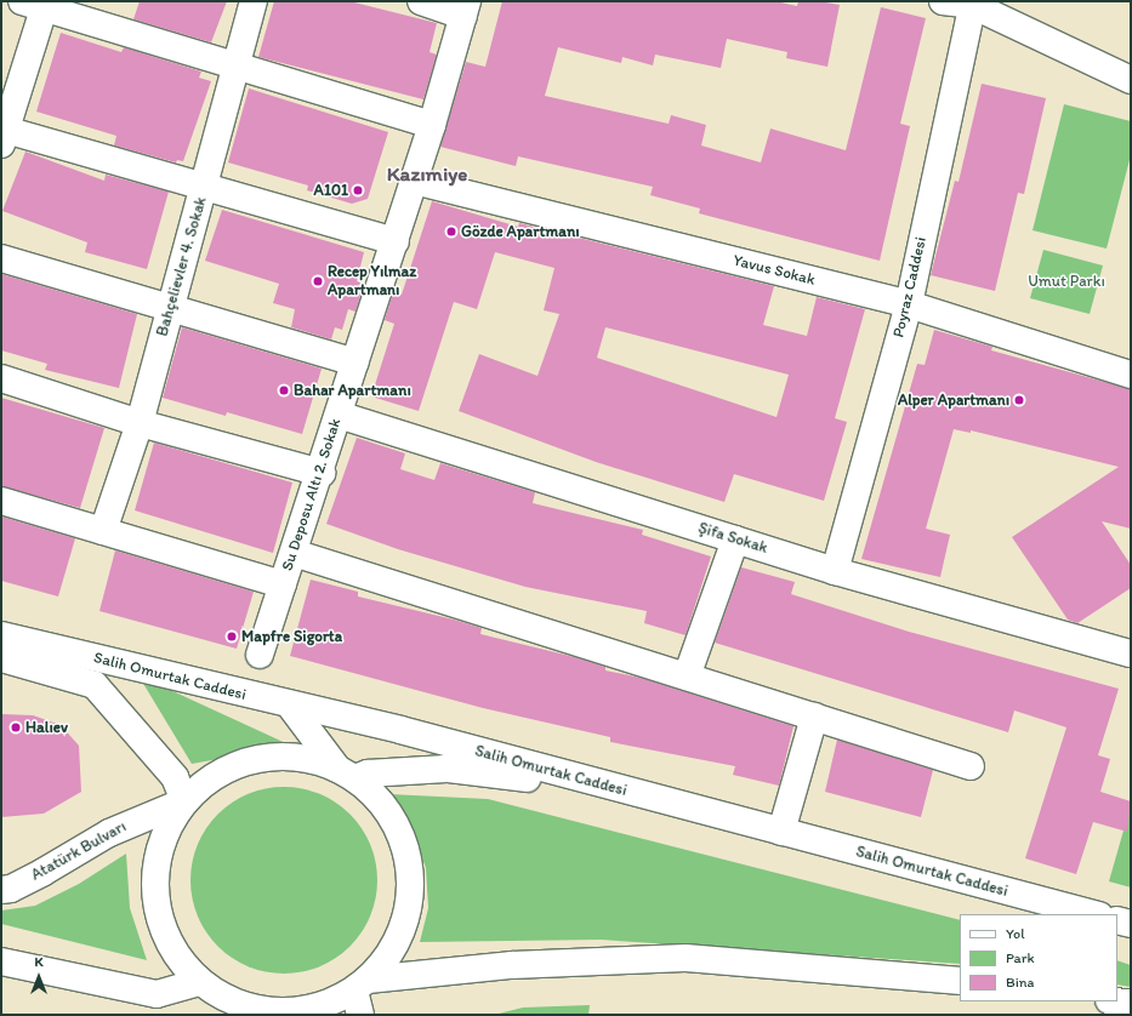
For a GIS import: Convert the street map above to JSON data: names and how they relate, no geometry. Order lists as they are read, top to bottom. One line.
{"streets":{"street":["Bahçelievler 4. Sokak","Yavus Sokak","Poyraz Caddesi","Su Deposu Altı 2. Sokak","Şifa Sokak","Salih Omurtak Caddesi","Atatürk Bulvarı"]},"crossings":[["Yavus Sokak","Poyraz Caddesi"],["Yavus Sokak","Su Deposu Altı 2. Sokak"],["Poyraz Caddesi","Şifa Sokak"],["Su Deposu Altı 2. Sokak","Şifa Sokak"],["Salih Omurtak Caddesi","Atatürk Bulvarı"]],"districts":["Kazımiye"],"parks":["Umut Parkı"],"places":["A101","Gözde Apartmanı","Recep Yılmaz Apartmanı","Bahar Apartmanı","Alper Apartmanı","Mapfre Sigorta","Halıev"],"legend":["Yol","Park","Bina"],"north":"top"}
